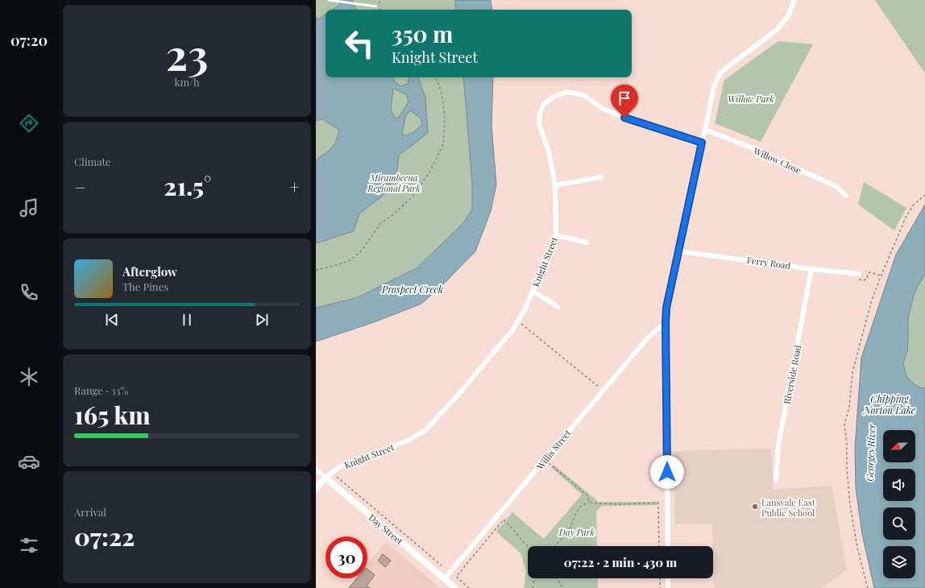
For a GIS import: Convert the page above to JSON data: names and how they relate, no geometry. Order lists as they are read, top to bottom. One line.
{"streets":{"street":["Willow Close","Knight Street","Ferry Road","Riverside Road","Willis Street","Day Street"]},"crossings":[["Knight Street","Day Street"],["Ferry Road","Riverside Road"],["Willis Street","Day Street"]],"water":["Prospect Creek","Chipping Norton Lake","Georges River"],"parks":["Willow Park","Mirambeena Regional Park","Day Park"],"places":["Lansvale East Public School"],"north":"bottom left","page":{"tabs":"07:20","tile":[["23","km/h"],"Climate",["Range · 33%","165 km"],["Arrival","07:22"]],"turn":["350 m","Knight Street"],"heat":["−","21.5°","+"],"song":["Afterglow","The Pines"],"limit":"30","trip":"07:22 · 2 min · 430 m"}}
